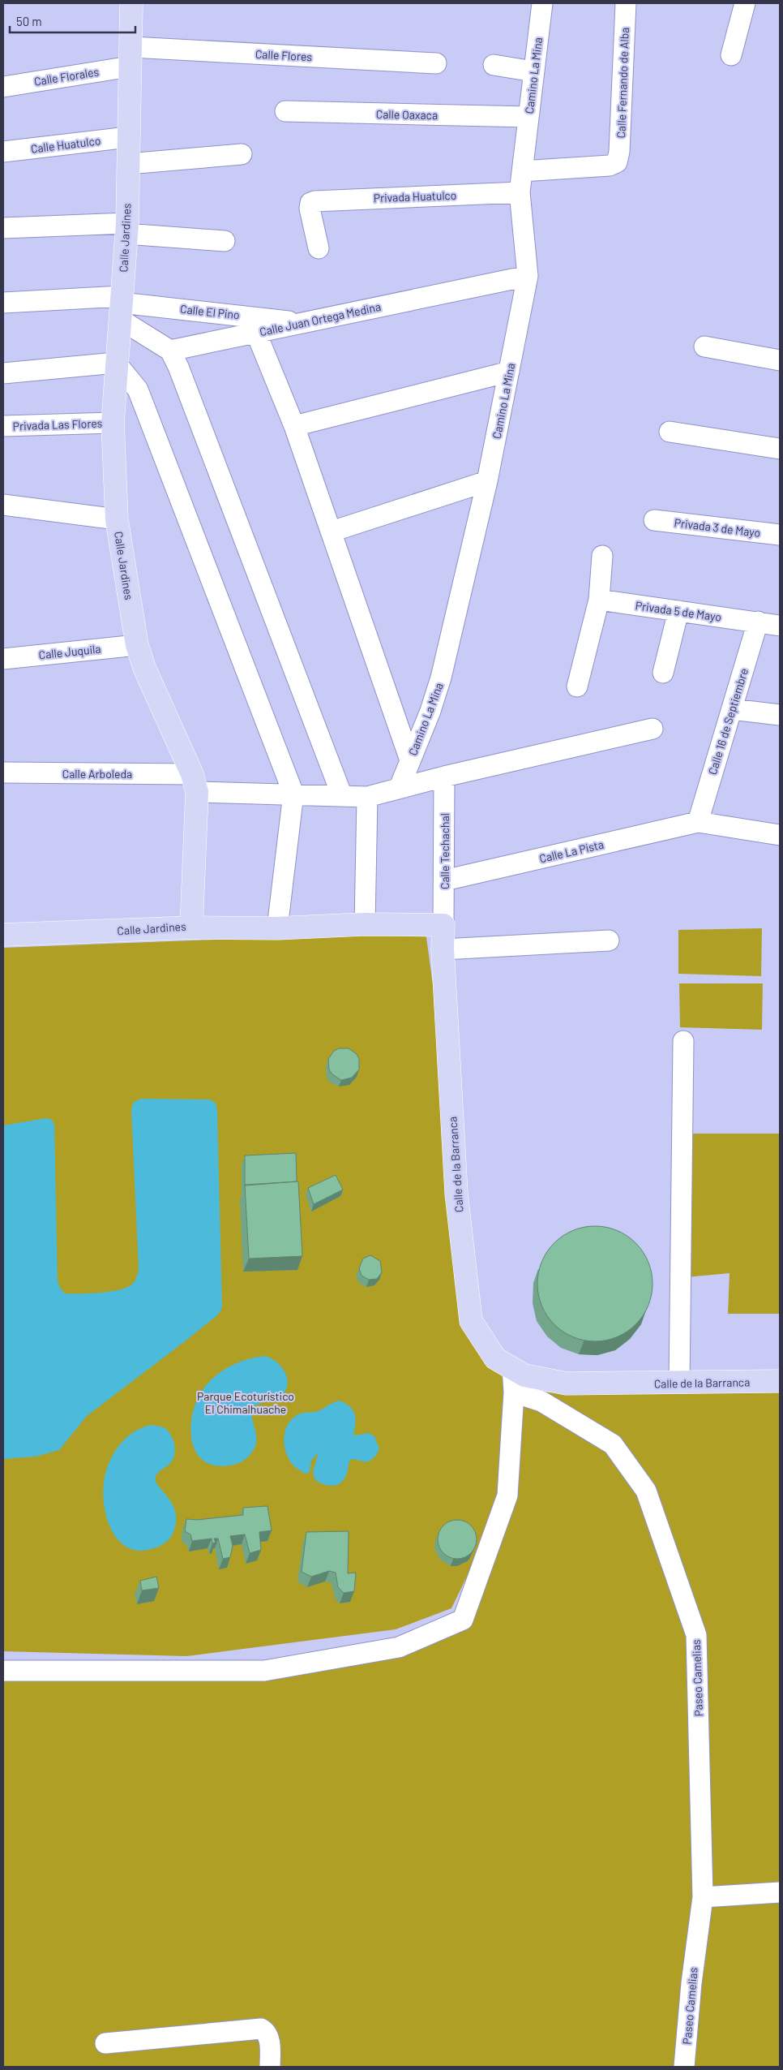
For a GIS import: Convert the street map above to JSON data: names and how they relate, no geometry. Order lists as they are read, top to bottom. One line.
{"streets":{"main road":["Calle Jardines","Calle de la Barranca"],"street":["Calle Flores","Camino La Mina","Calle Florales","Calle Fernando de Alba","Calle Oaxaca","Calle Huatulco","Privada Huatulco","Calle El Pino","Calle Juan Ortega Medina","Privada Las Flores","Privada 3 de Mayo","Privada 5 de Mayo","Calle Juquila","Calle 16 de Septiembre","Calle Arboleda","Calle Techachal","Calle La Pista","Paseo Camelias"]},"crossings":[["Calle Flores","Calle Florales"],["Calle Flores","Calle Jardines"],["Camino La Mina","Calle Fernando de Alba"],["Camino La Mina","Calle Oaxaca"],["Camino La Mina","Privada Huatulco"],["Camino La Mina","Calle Juan Ortega Medina"],["Camino La Mina","Calle Arboleda"],["Calle Florales","Calle Jardines"],["Calle Huatulco","Calle Jardines"],["Calle Jardines","Calle El Pino"],["Calle Jardines","Privada Las Flores"],["Calle Jardines","Calle Juquila"],["Calle Jardines","Calle Arboleda"],["Calle El Pino","Calle Juan Ortega Medina"],["Privada 5 de Mayo","Calle 16 de Septiembre"],["Calle 16 de Septiembre","Calle La Pista"],["Calle Arboleda","Calle Techachal"],["Calle Techachal","Calle La Pista"],["Calle Techachal","Calle de la Barranca"]],"parks":["Parque Ecoturístico El Chimalhuache"],"scale_bar":"50 m"}
